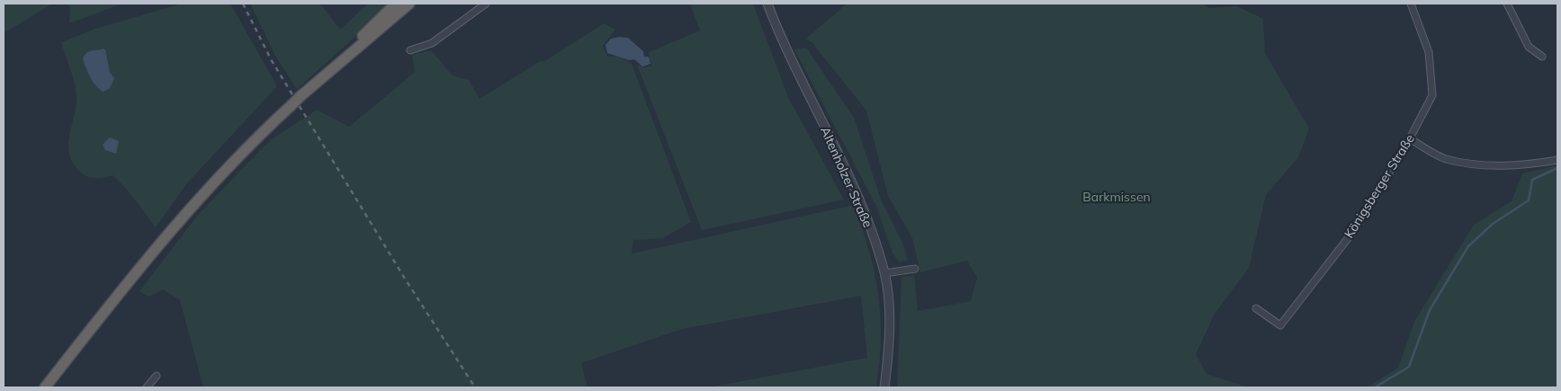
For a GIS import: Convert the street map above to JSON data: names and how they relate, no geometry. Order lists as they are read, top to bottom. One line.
{"streets":{"street":["Altenholzer Straße","Königsberger Straße"]},"parks":["Barkmissen"]}
